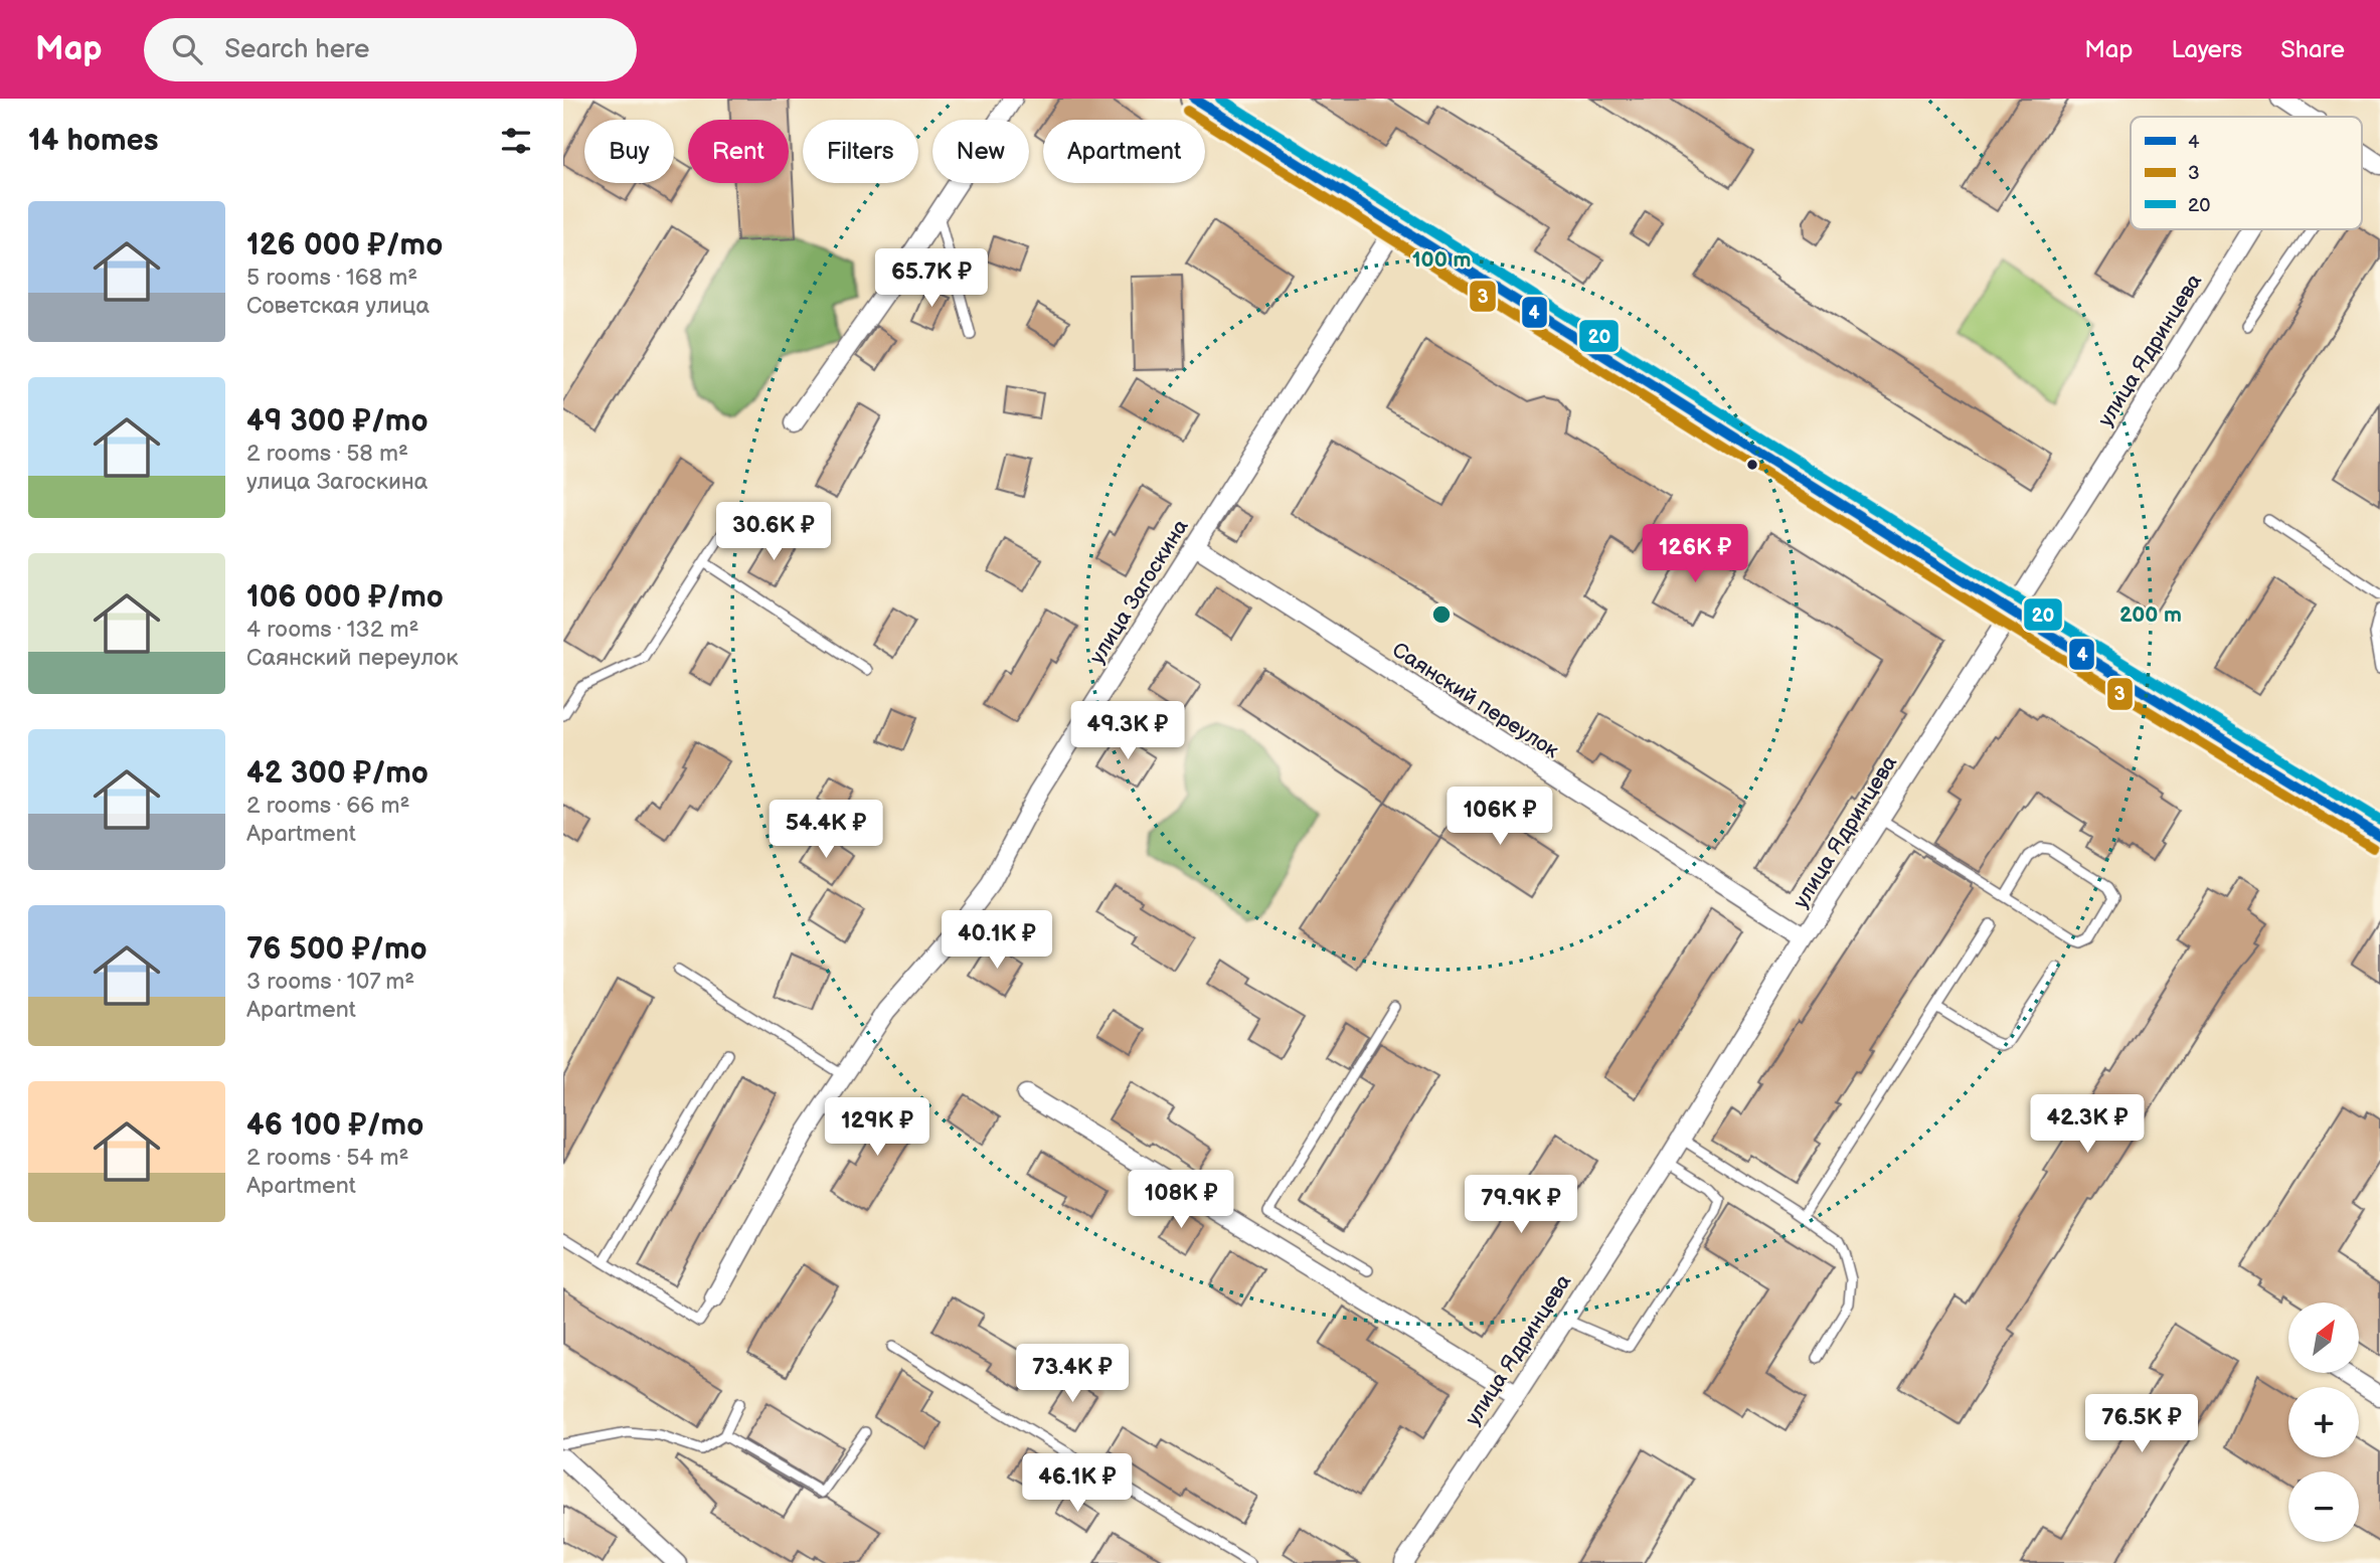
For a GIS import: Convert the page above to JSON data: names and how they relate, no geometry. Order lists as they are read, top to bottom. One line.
{"streets":{"street":["улица Ядринцева","улица Загоскина","Саянский переулок"]},"crossings":[["улица Ядринцева","Саянский переулок"],["улица Загоскина","Саянский переулок"]],"lines":["transit line 4","transit line 20","transit line 3"],"legend":["4","3","20"],"north":"top right","page":{"header":"Map","search":"Search here","nav":["Map","Layers","Share"],"heading":"14 homes","chip":["Buy","Rent","Filters","New","Apartment"],"list":[{"name":"126 000 ₽/mo","note":"5 rooms · 168 m² · Советская улица"},{"name":"49 300 ₽/mo","note":"2 rooms · 58 m² · улица Загоскина"},{"name":"106 000 ₽/mo","note":"4 rooms · 132 m² · Саянский переулок"},{"name":"42 300 ₽/mo","note":"2 rooms · 66 m² · Apartment"},{"name":"76 500 ₽/mo","note":"3 rooms · 107 m² · Apartment"},{"name":"46 100 ₽/mo","note":"2 rooms · 54 m² · Apartment"}],"price":["65.7K ₽","30.6K ₽","126K ₽","49.3K ₽","106K ₽","54.4K ₽","40.1K ₽","42.3K ₽","129K ₽","108K ₽","79.9K ₽","73.4K ₽","76.5K ₽","46.1K ₽"],"map_buttons":["+","−"]},"rings":["100 m","200 m"]}
